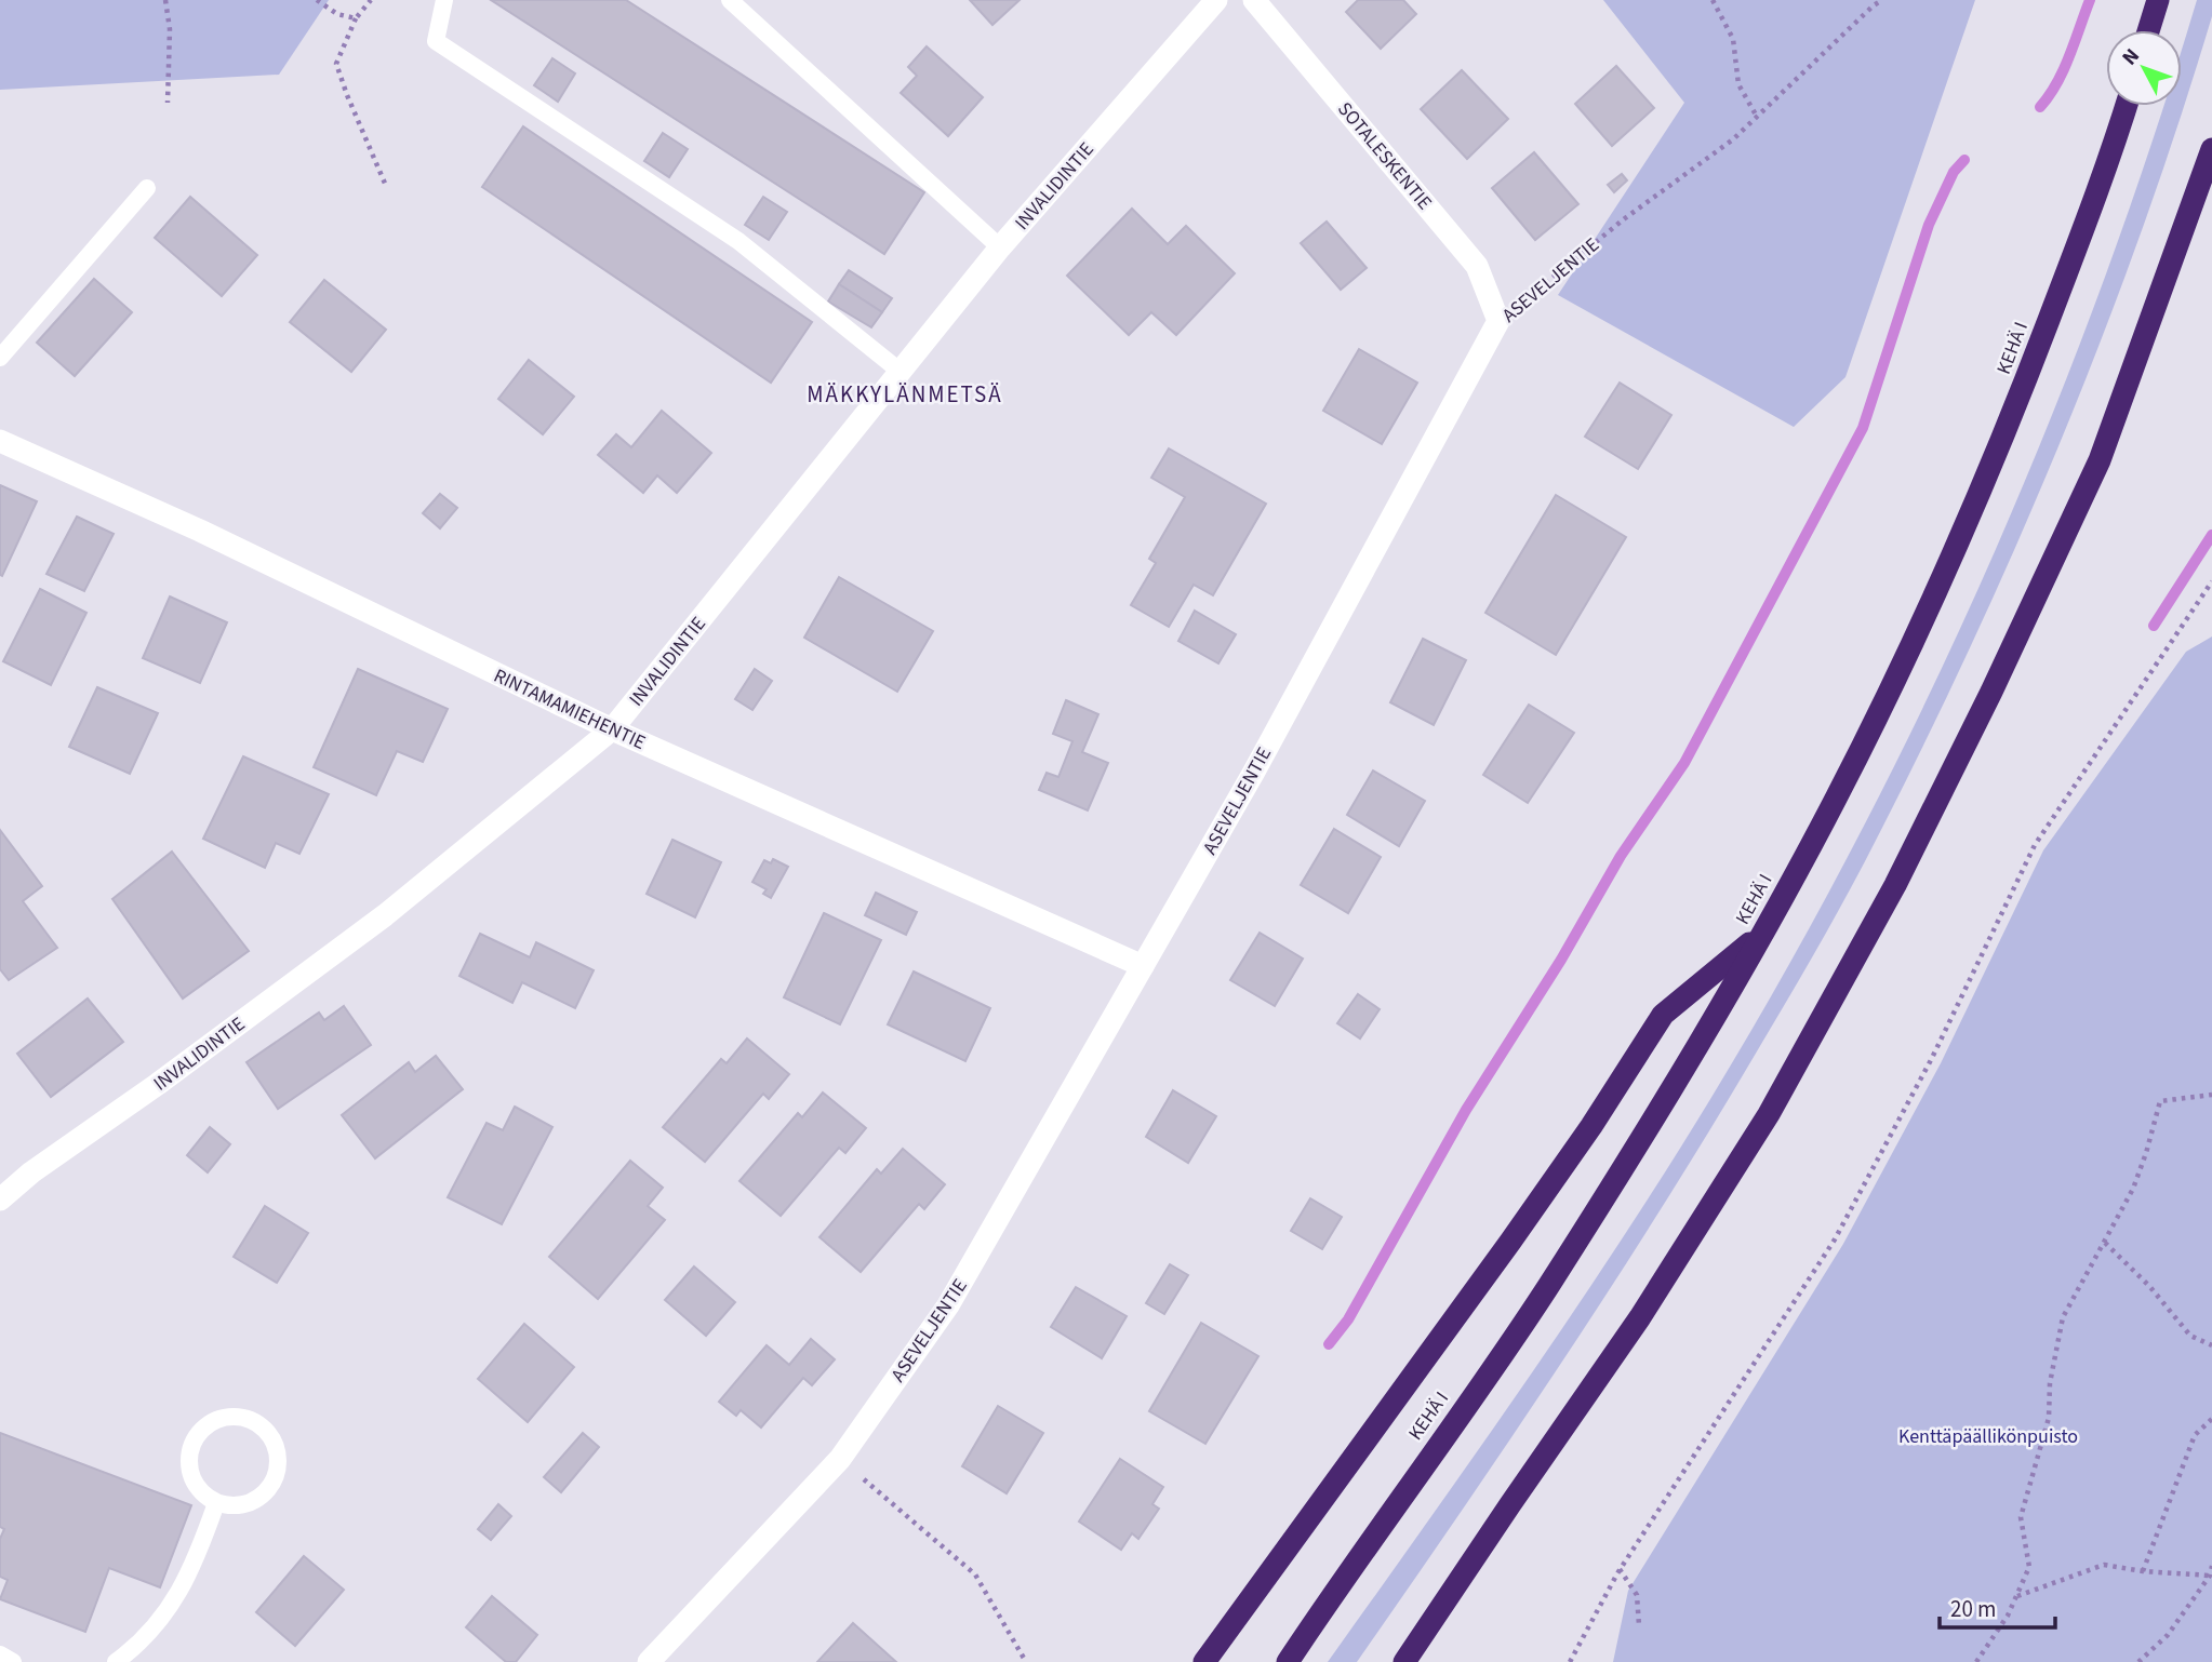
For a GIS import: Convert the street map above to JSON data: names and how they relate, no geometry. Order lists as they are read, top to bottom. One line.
{"streets":{"highway":["KEHÄ I"],"street":["SOTALESKENTIE","INVALIDINTIE","ASEVELJENTIE","RINTAMAMIEHENTIE"]},"crossings":[["SOTALESKENTIE","ASEVELJENTIE"],["INVALIDINTIE","RINTAMAMIEHENTIE"],["ASEVELJENTIE","RINTAMAMIEHENTIE"]],"districts":["MÄKKYLÄNMETSÄ"],"parks":["Kenttäpäällikönpuisto"],"scale_bar":"20 m","north":"top left"}
